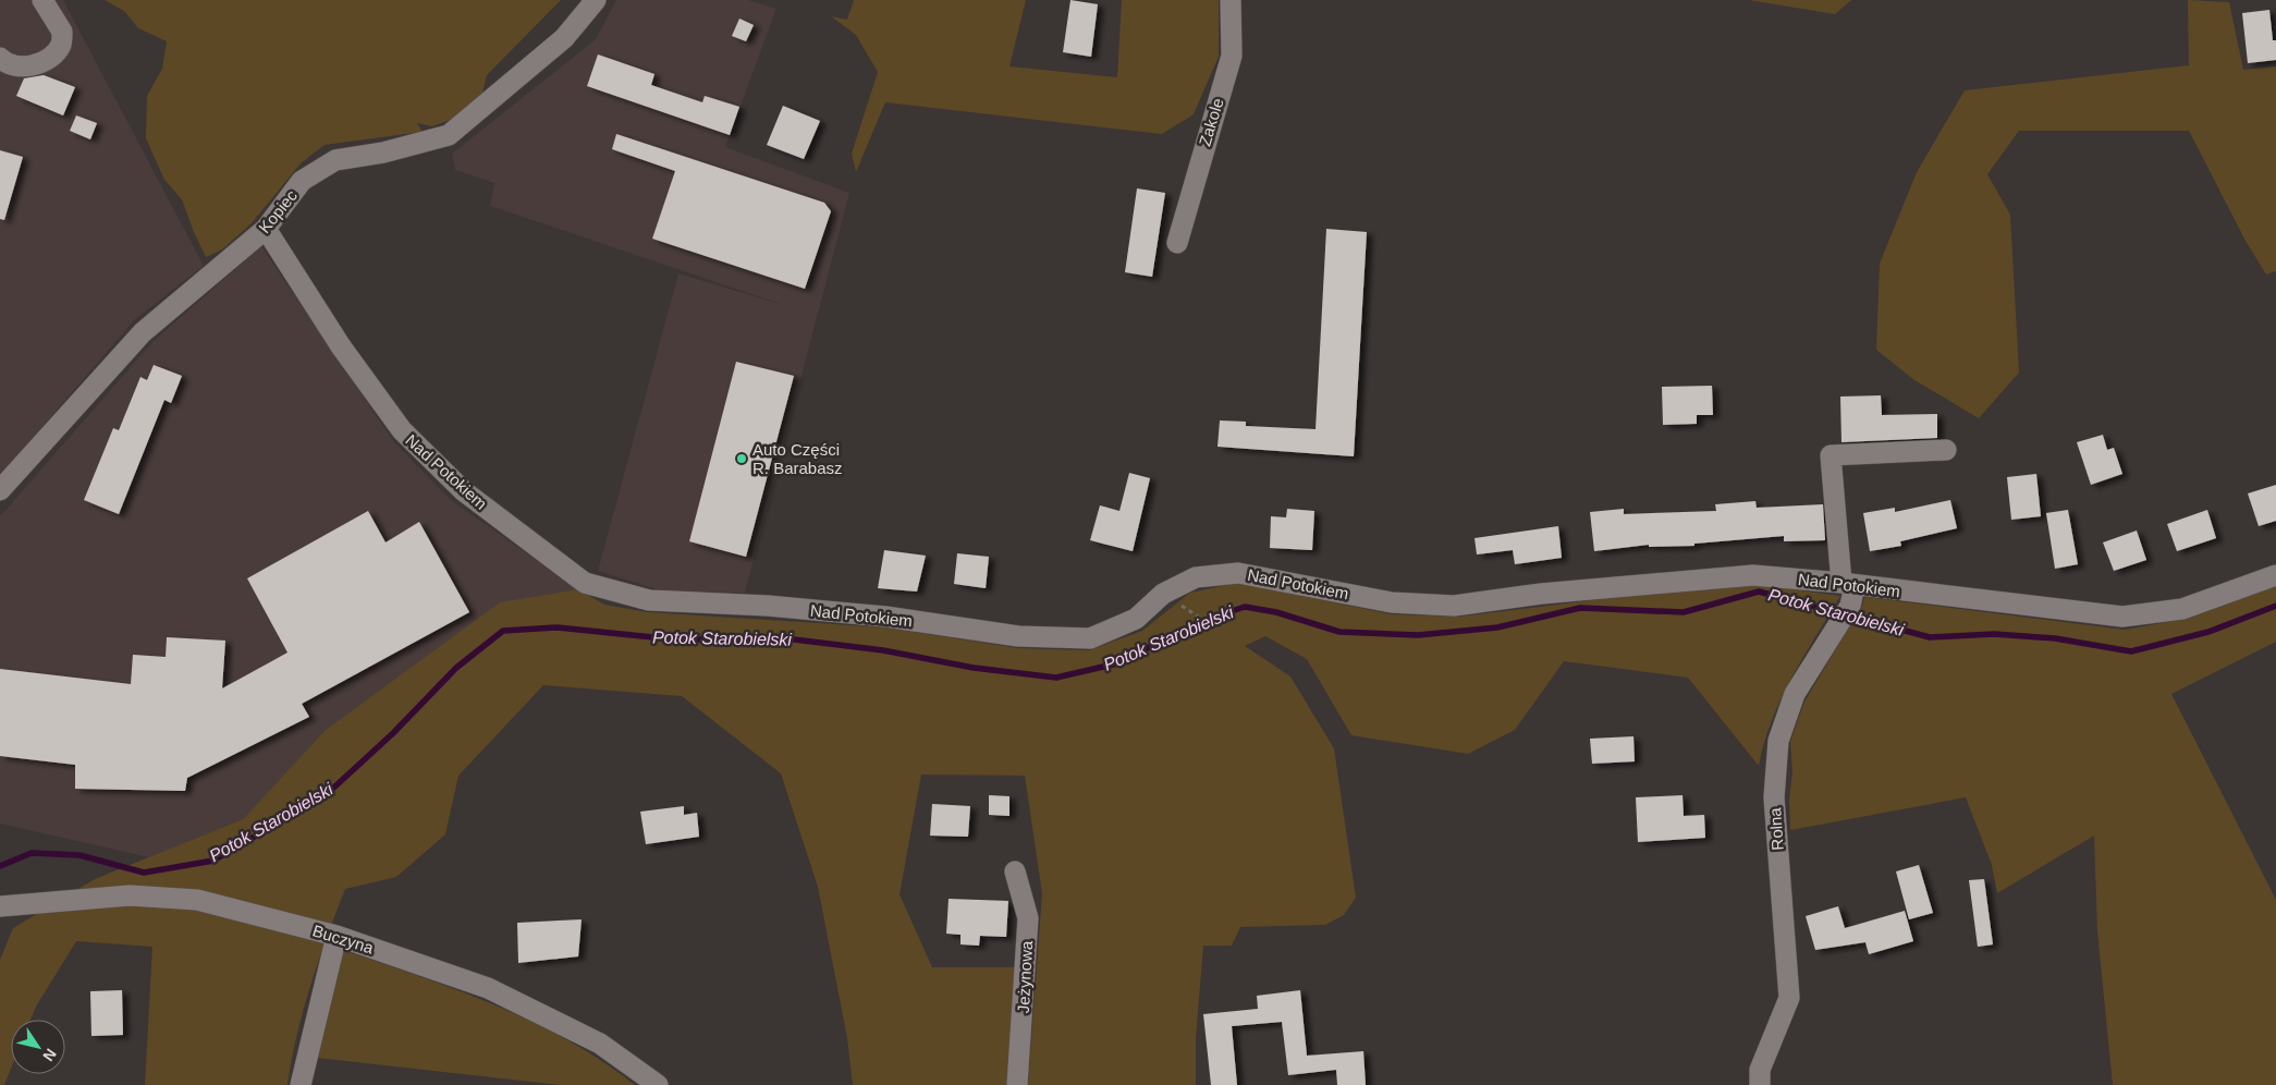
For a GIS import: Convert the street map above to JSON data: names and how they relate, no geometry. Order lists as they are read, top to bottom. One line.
{"streets":{"street":["Zakole","Kopiec","Nad Potokiem","Rolna","Buczyna","Jeżynowa"]},"crossings":[["Kopiec","Nad Potokiem"],["Nad Potokiem","Rolna"]],"water":["Potok Starobielski"],"places":["Auto Części R. Barabasz"],"north":"bottom right"}
